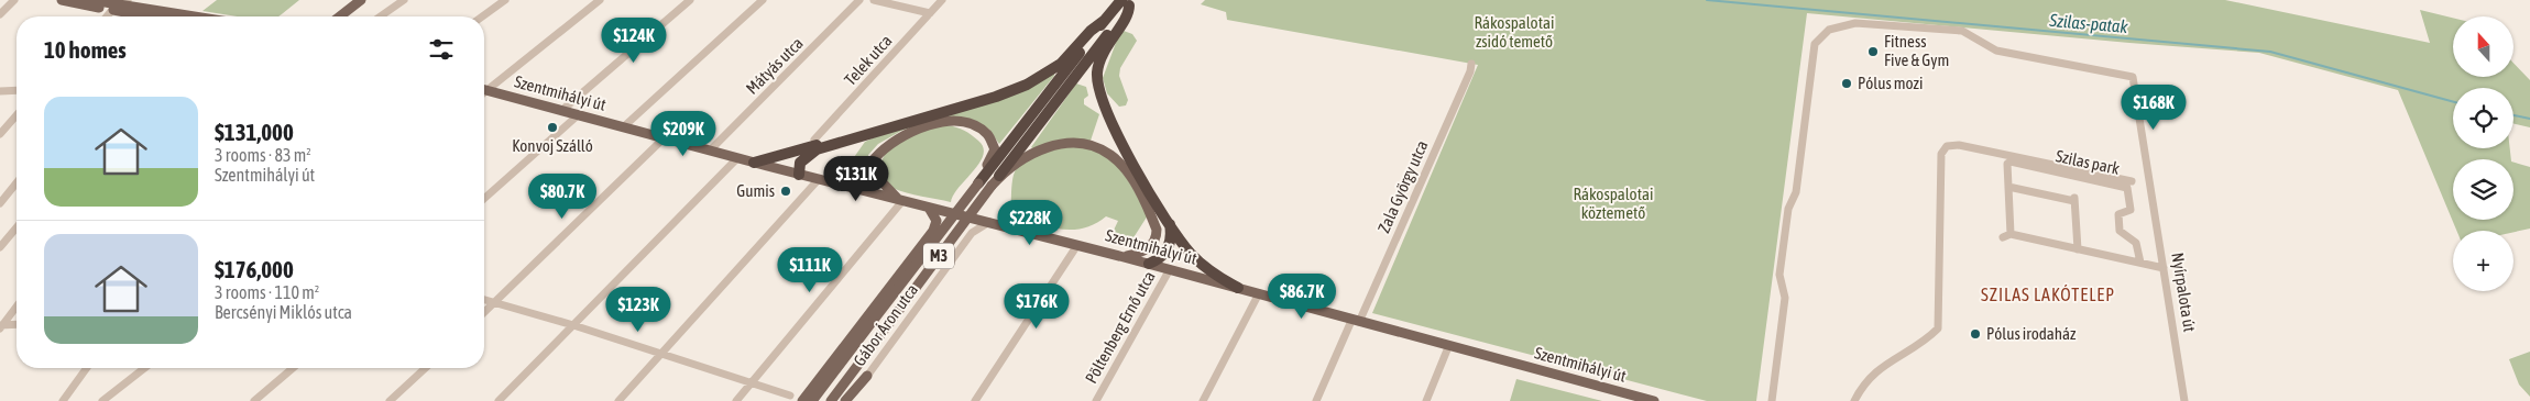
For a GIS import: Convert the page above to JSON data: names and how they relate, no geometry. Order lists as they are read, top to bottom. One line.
{"streets":{"highway":["M3"],"main road":["Szentmihályi út"],"street":["Telek utca","Mátyás utca","Szilas park","Zala György utca","Nyírpalota út","Gábor Áron utca","Pöltenberg Ernő utca"]},"crossings":[["Mátyás utca","Szentmihályi út"],["Szentmihályi út","Zala György utca"],["Szentmihályi út","Gábor Áron utca"],["Szentmihályi út","Pöltenberg Ernő utca"],["Szilas park","Nyírpalota út"]],"districts":["SZILAS LAKÓTELEP"],"water":["Szilas-patak"],"parks":["Rákospalotai zsidó temető","Rákospalotai köztemető"],"places":["Fitness Five & Gym","Pólus mozi","Konvoj Szálló","Gumis","Pólus irodaház"],"north":"top","page":{"map_buttons":"+","heading":"10 homes","price":["$124K","$168K","$209K","$131K","$80.7K","$228K","$111K","$86.7K","$176K","$123K"],"list":[{"name":"$131,000","note":"3 rooms · 83 m² · Szentmihályi út"},{"name":"$176,000","note":"3 rooms · 110 m² · Bercsényi Miklós utca"}]}}
